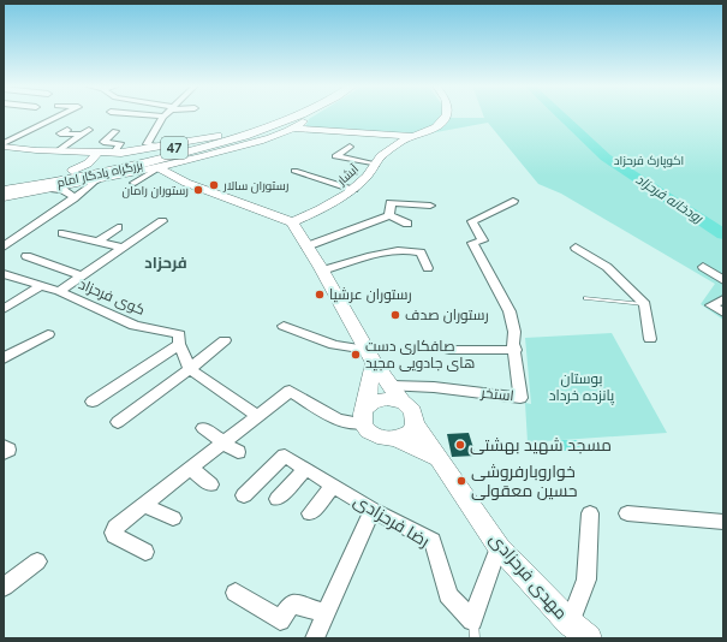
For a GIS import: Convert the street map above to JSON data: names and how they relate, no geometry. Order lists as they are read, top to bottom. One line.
{"streets":{"highway":["47","بزرگراه یادگار امام"],"street":["آبشار","کوی فرحزاد","استخر","رضا فرحزادی","مهدی فرحزادی"]},"districts":["فرحزاد"],"water":["رودخانه فرحزاد"],"parks":["اکوپارک فرحزاد","بوستان پانزده خرداد"],"places":["رستوران سالار","رستوران رامان","رستوران عرشیا","رستوران صدف","صافکاری دست های جادویی مجید","مسجد شهید بهشتی","خواروبارفروشی حسین معقولی"]}
